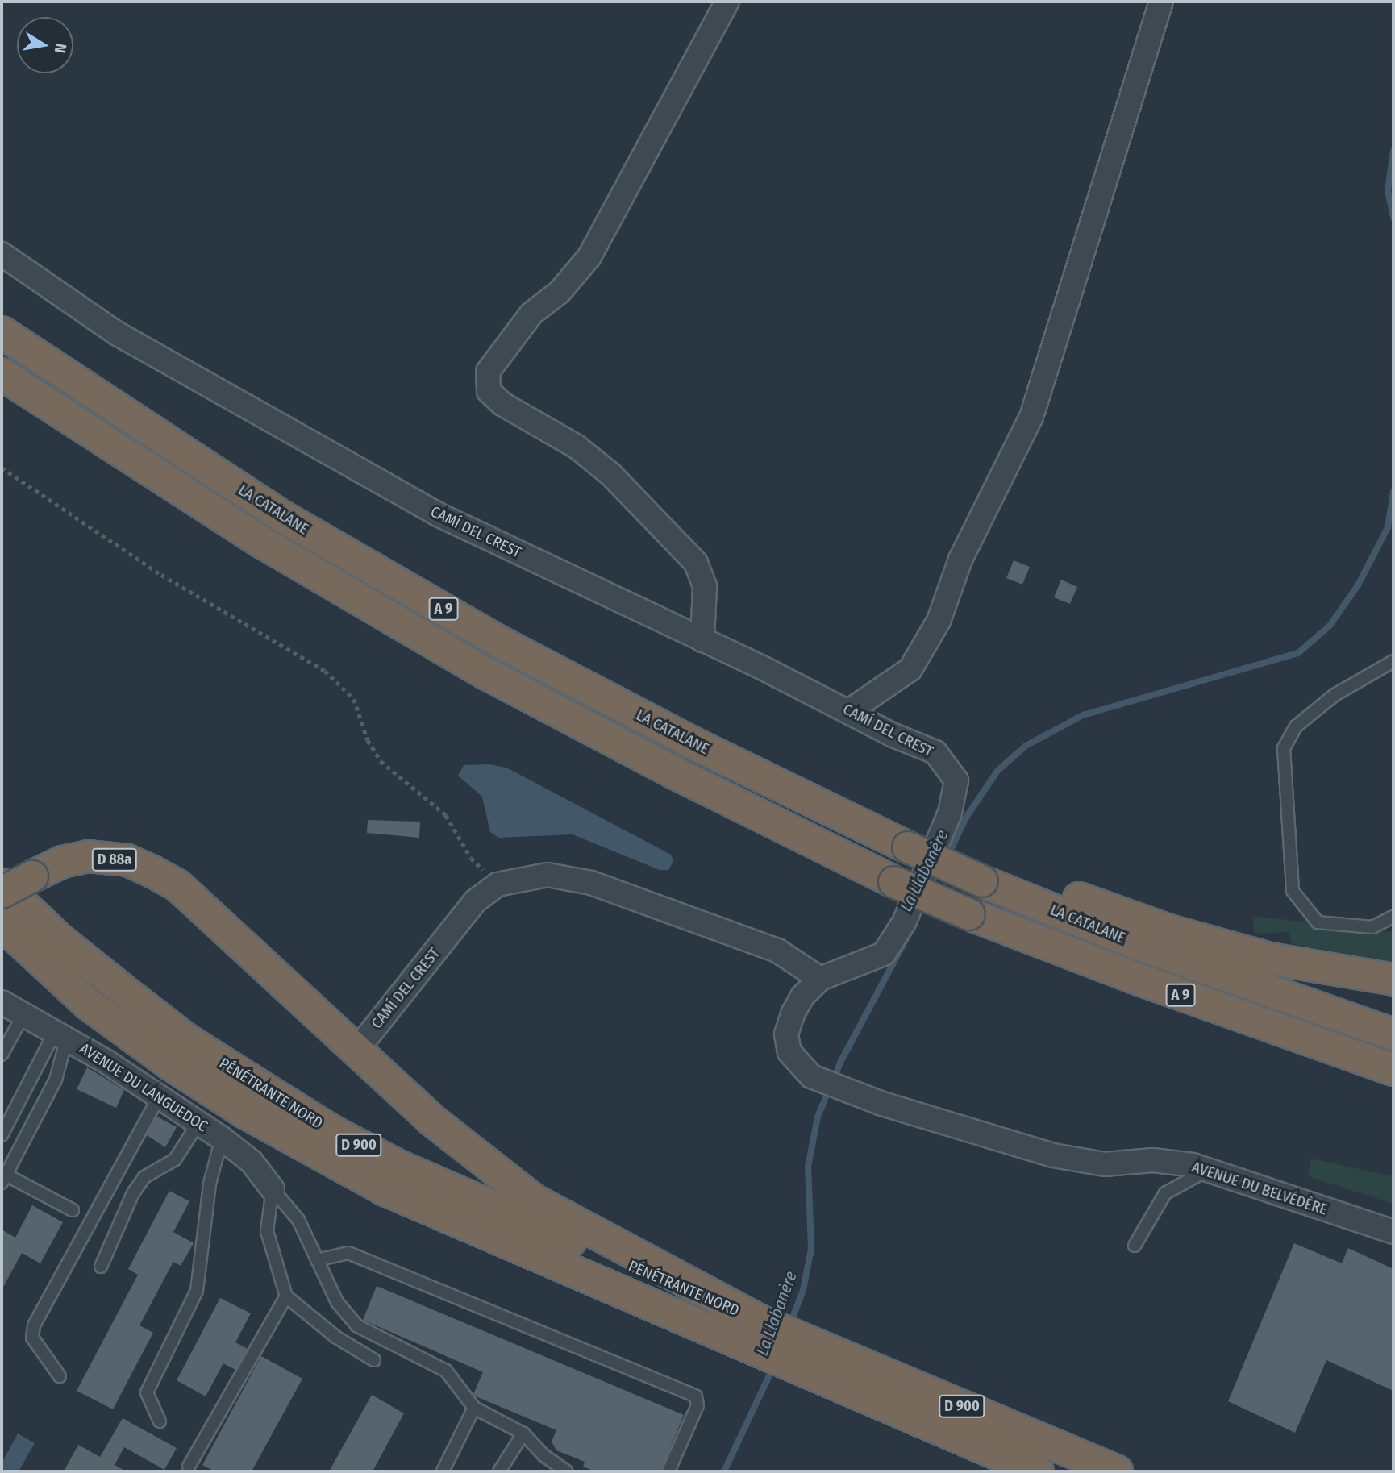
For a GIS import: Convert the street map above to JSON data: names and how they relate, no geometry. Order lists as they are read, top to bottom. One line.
{"streets":{"highway":["LA CATALANE","A 9","D 88a","PÉNÉTRANTE NORD","D 900"],"street":["CAMÍ DEL CREST","AVENUE DU LANGUEDOC","AVENUE DU BELVÉDÈRE"]},"crossings":[["CAMÍ DEL CREST","AVENUE DU BELVÉDÈRE"],["D 88a","PÉNÉTRANTE NORD"],["D 88a","D 900"],["PÉNÉTRANTE NORD","D 900"]],"water":["La Llabanère"],"north":"right"}
